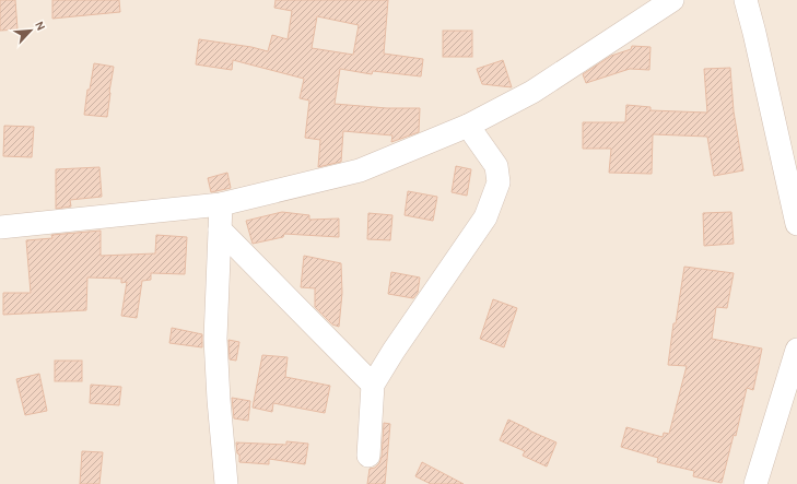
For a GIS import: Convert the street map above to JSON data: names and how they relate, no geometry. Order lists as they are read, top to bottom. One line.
{"north":"top right"}
